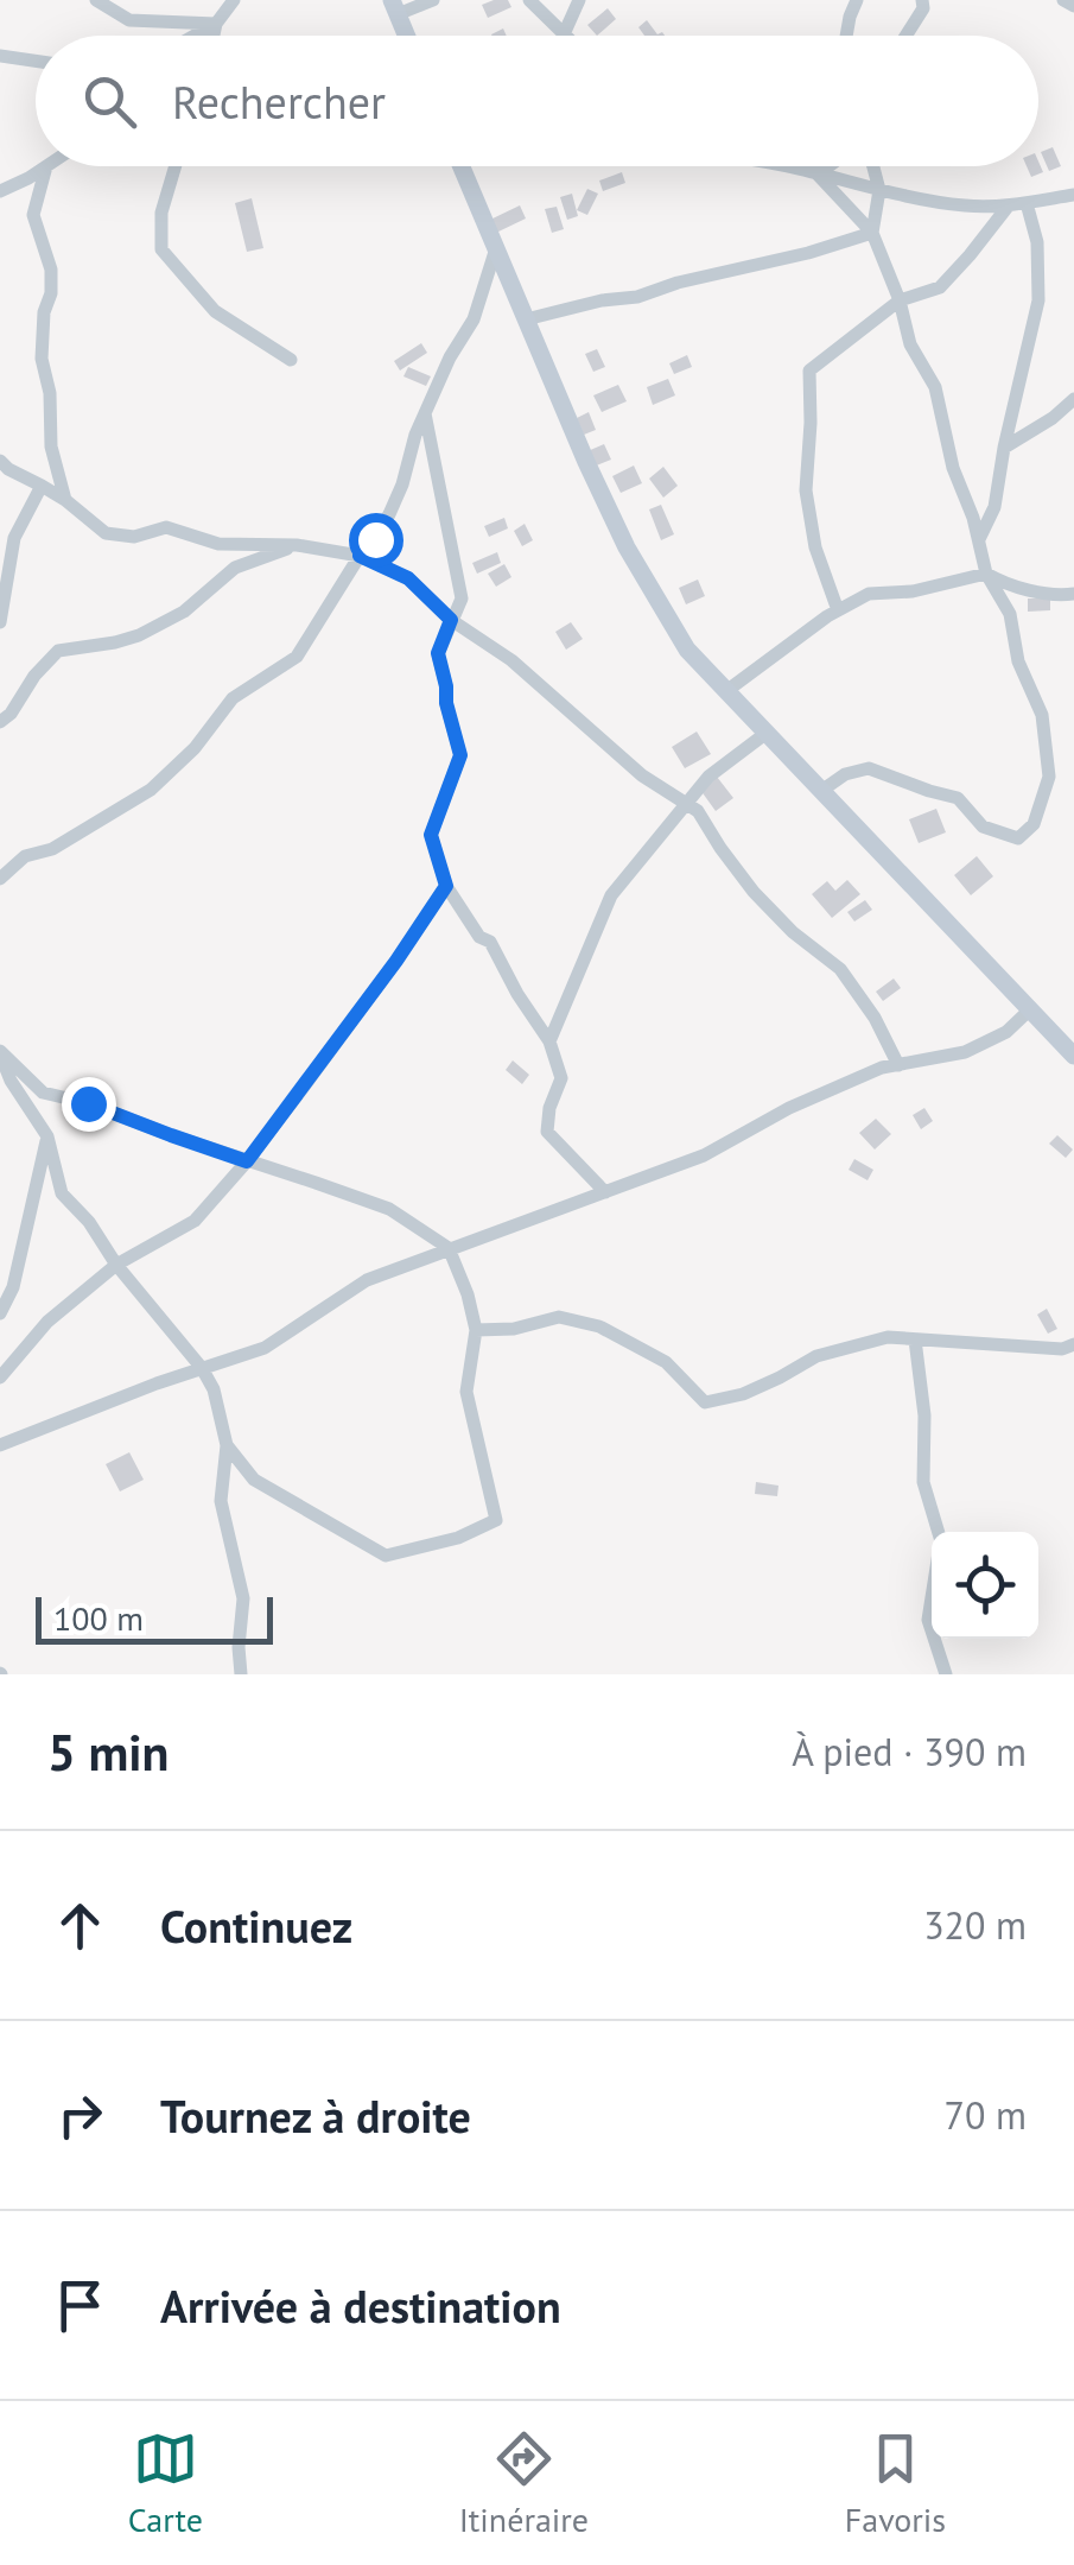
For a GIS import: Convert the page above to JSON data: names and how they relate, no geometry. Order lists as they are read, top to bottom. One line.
{"scale_bar":"100 m","page":{"search":"Rechercher","scale":"100 m","heading":["5 min","À pied · 390 m"],"list":[["Continuez","320 m"],["Tournez à droite","70 m"],"Arrivée à destination"],"nav":["Carte","Itinéraire","Favoris"]}}
